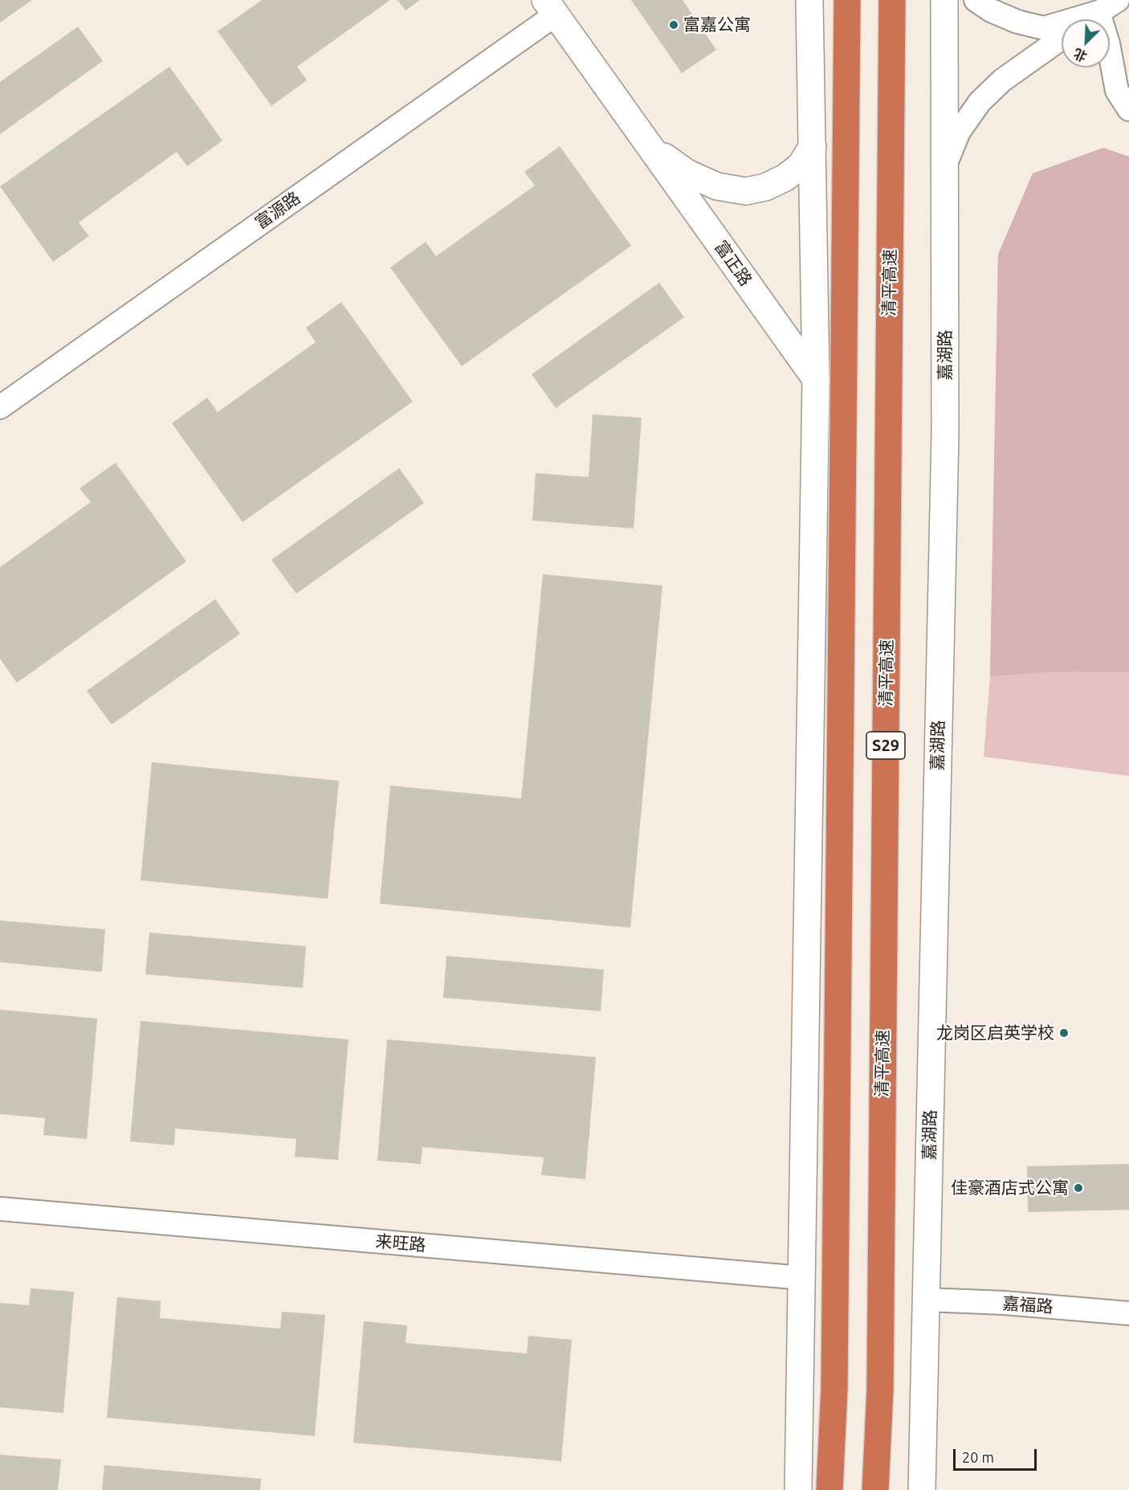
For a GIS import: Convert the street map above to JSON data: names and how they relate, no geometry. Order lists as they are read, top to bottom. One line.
{"streets":{"highway":["清平高速","S29"],"main road":["富正路","嘉湖路"],"street":["富源路","来旺路","嘉福路"]},"crossings":[["富源路","富正路"],["嘉湖路","嘉福路"]],"places":["富嘉公寓","龙岗区启英学校","佳豪酒店式公寓"],"scale_bar":"20 m","north":"bottom left"}
